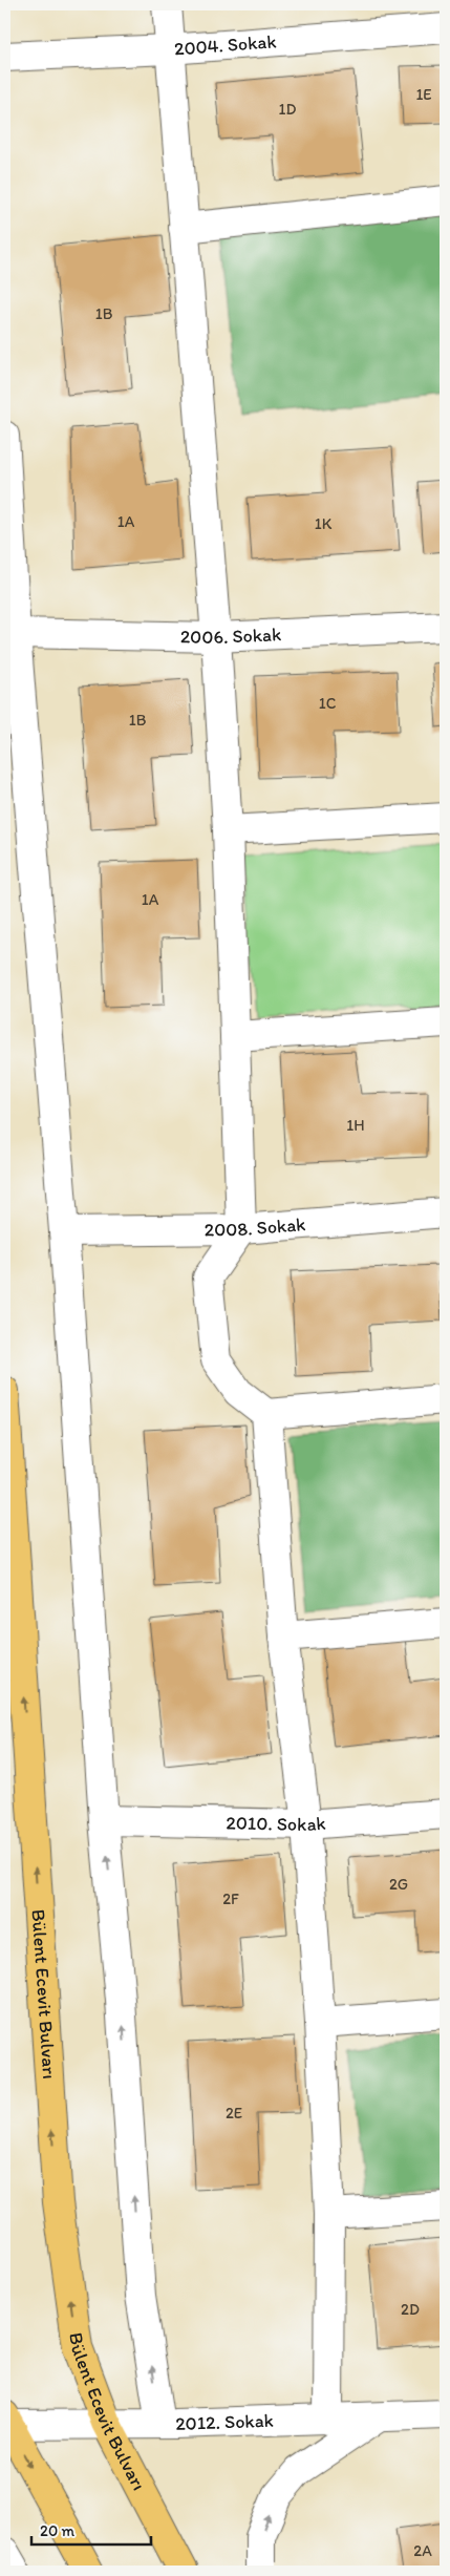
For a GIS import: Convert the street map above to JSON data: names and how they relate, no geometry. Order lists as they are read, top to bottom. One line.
{"streets":{"main road":["Bülent Ecevit Bulvarı"],"street":["2004. Sokak","2006. Sokak","2008. Sokak","2010. Sokak","2012. Sokak"]},"crossings":[["Bülent Ecevit Bulvarı","2012. Sokak"]],"one_way":["Bülent Ecevit Bulvarı"],"house_numbers":["1E","1D","1B","1A","1K","1C","1B","1A","1H","2G","2F","2E","2D","2A"],"scale_bar":"20 m"}
